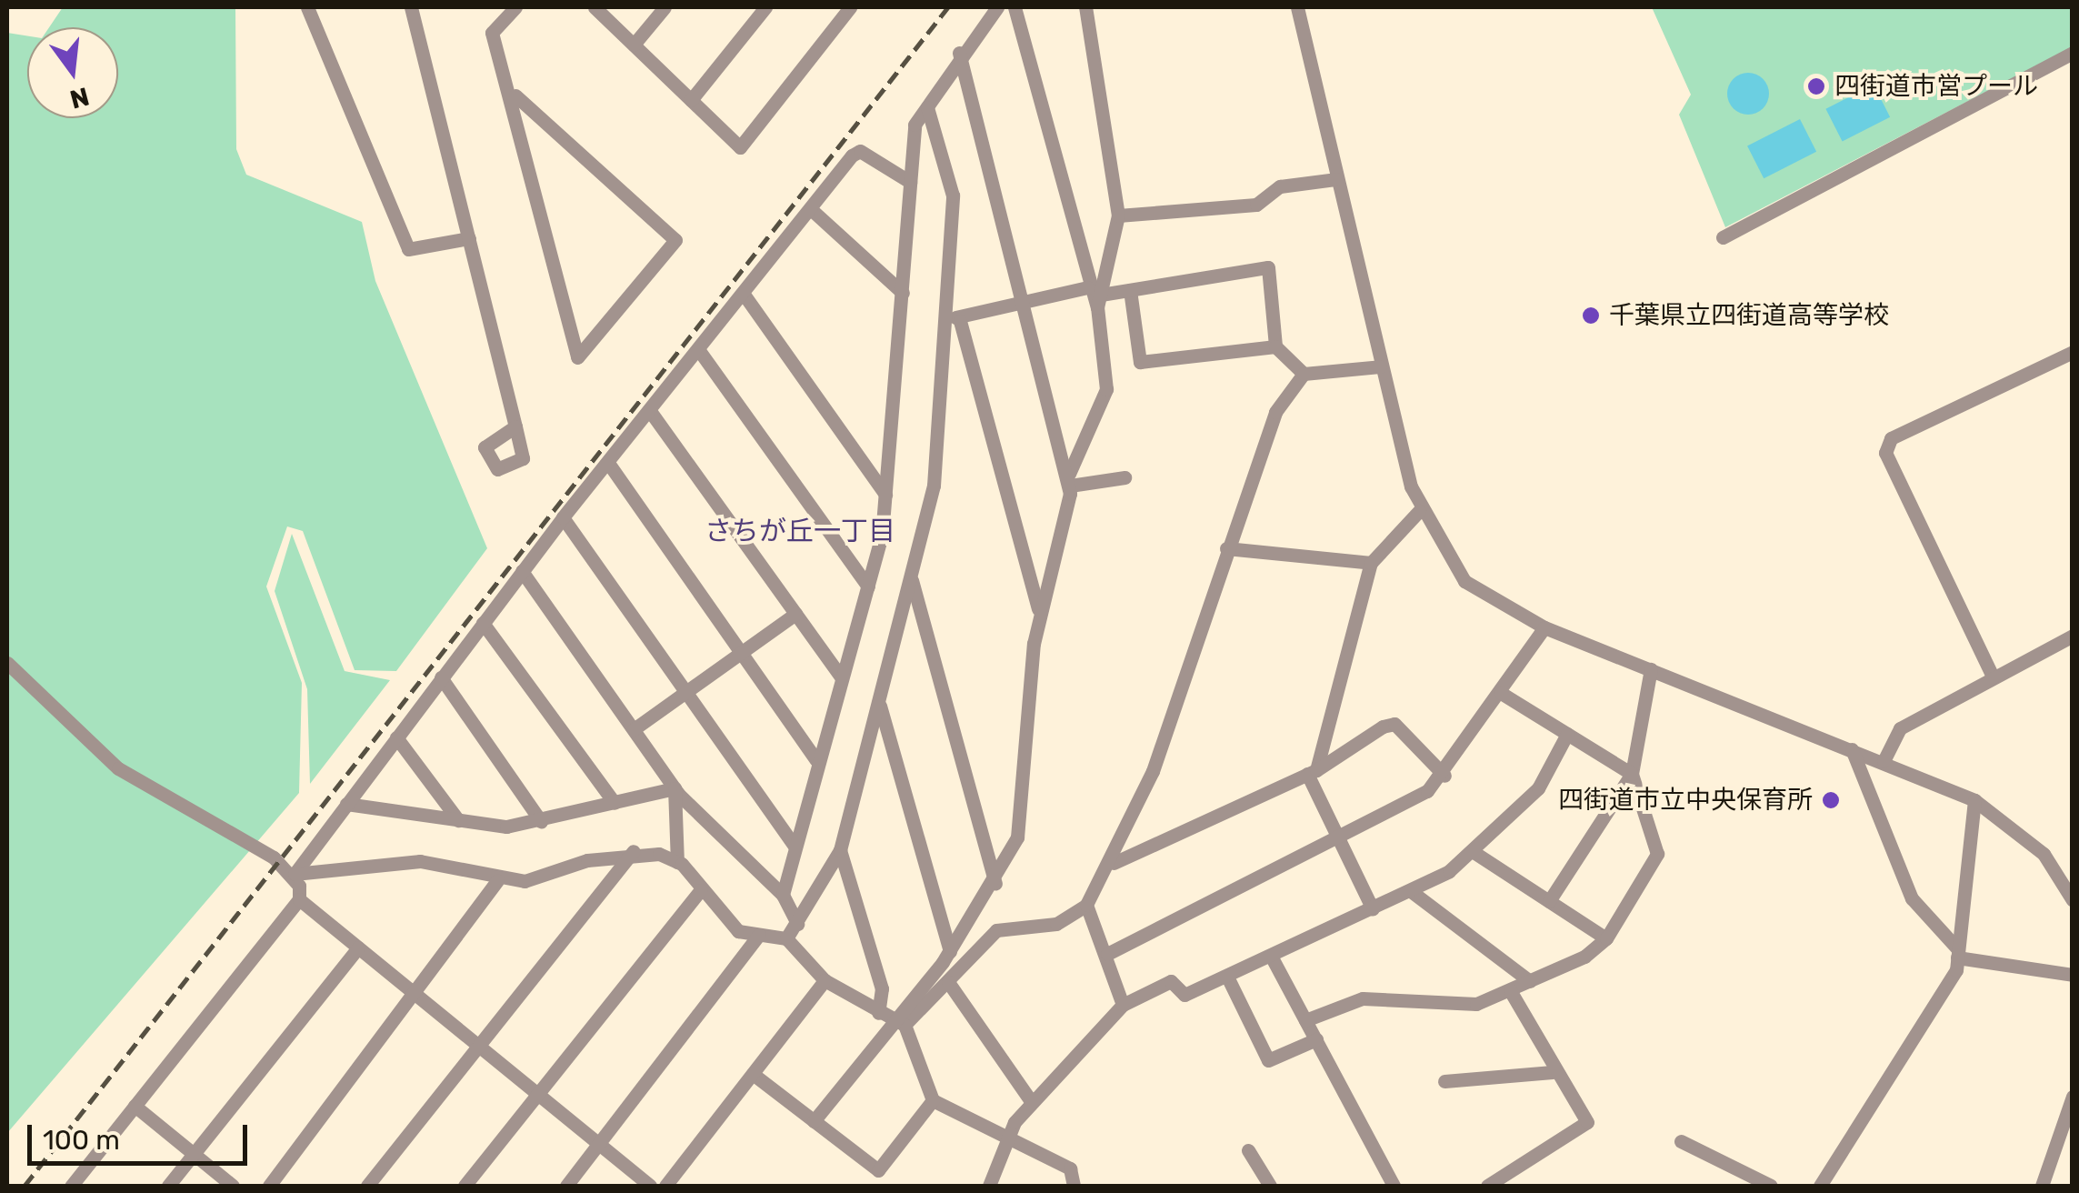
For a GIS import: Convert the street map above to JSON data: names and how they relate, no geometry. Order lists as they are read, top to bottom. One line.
{"districts":["さちが丘一丁目"],"places":["四街道市営プール","千葉県立四街道高等学校","四街道市立中央保育所"],"scale_bar":"100 m","north":"bottom"}
